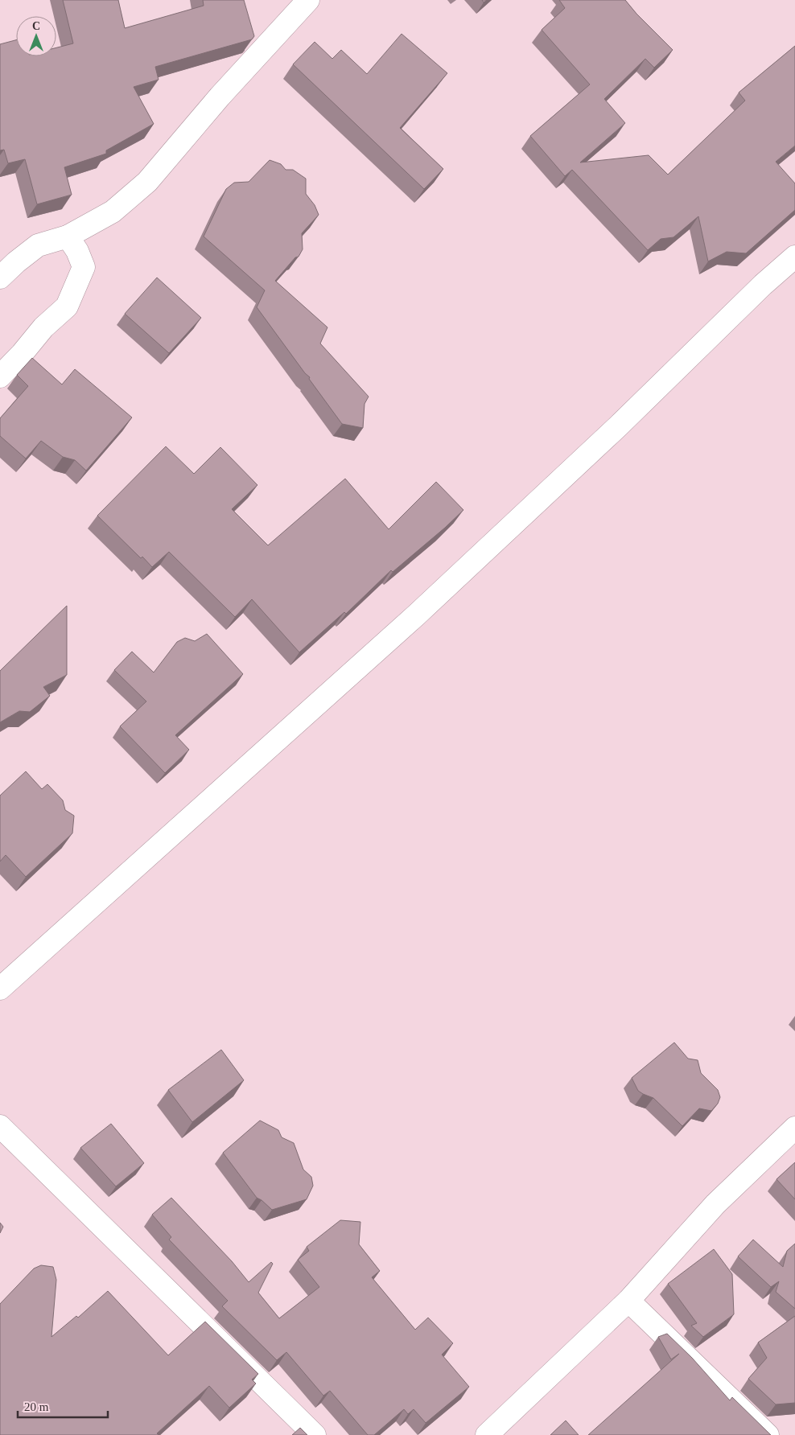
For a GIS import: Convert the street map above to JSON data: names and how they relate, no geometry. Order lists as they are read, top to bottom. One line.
{"scale_bar":"20 m","north":"top"}
